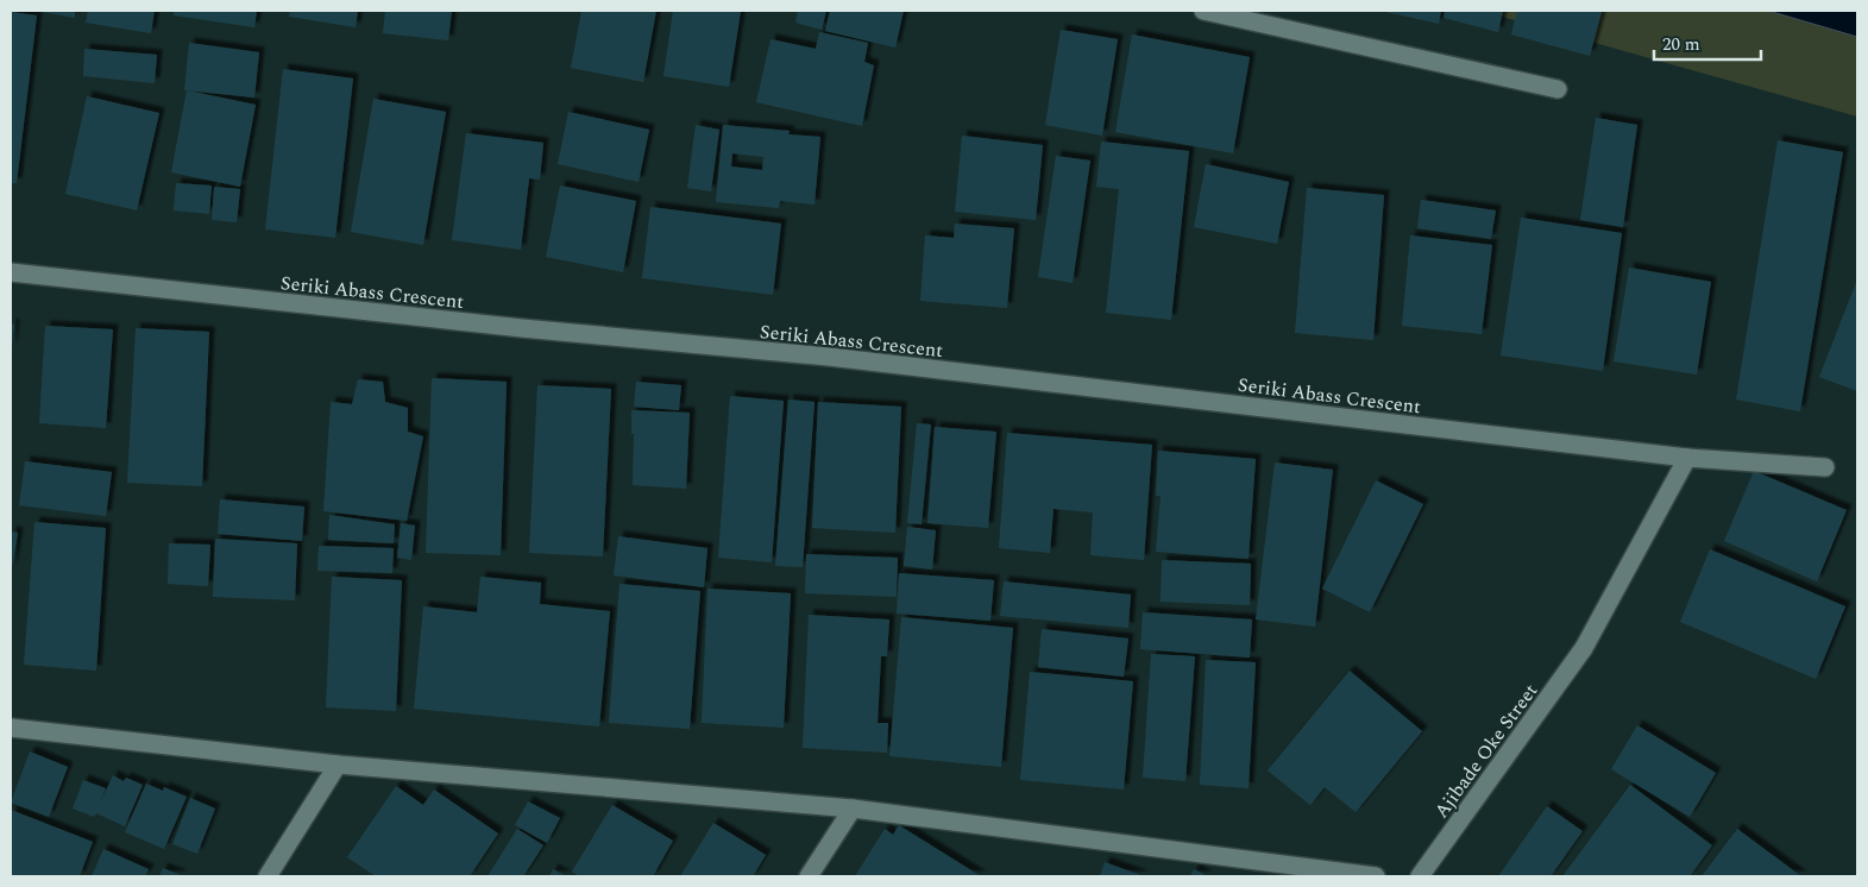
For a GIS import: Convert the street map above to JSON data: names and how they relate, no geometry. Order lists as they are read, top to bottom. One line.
{"streets":{"street":["Seriki Abass Crescent","Ajibade Oke Street"]},"crossings":[["Seriki Abass Crescent","Ajibade Oke Street"]],"scale_bar":"20 m"}
